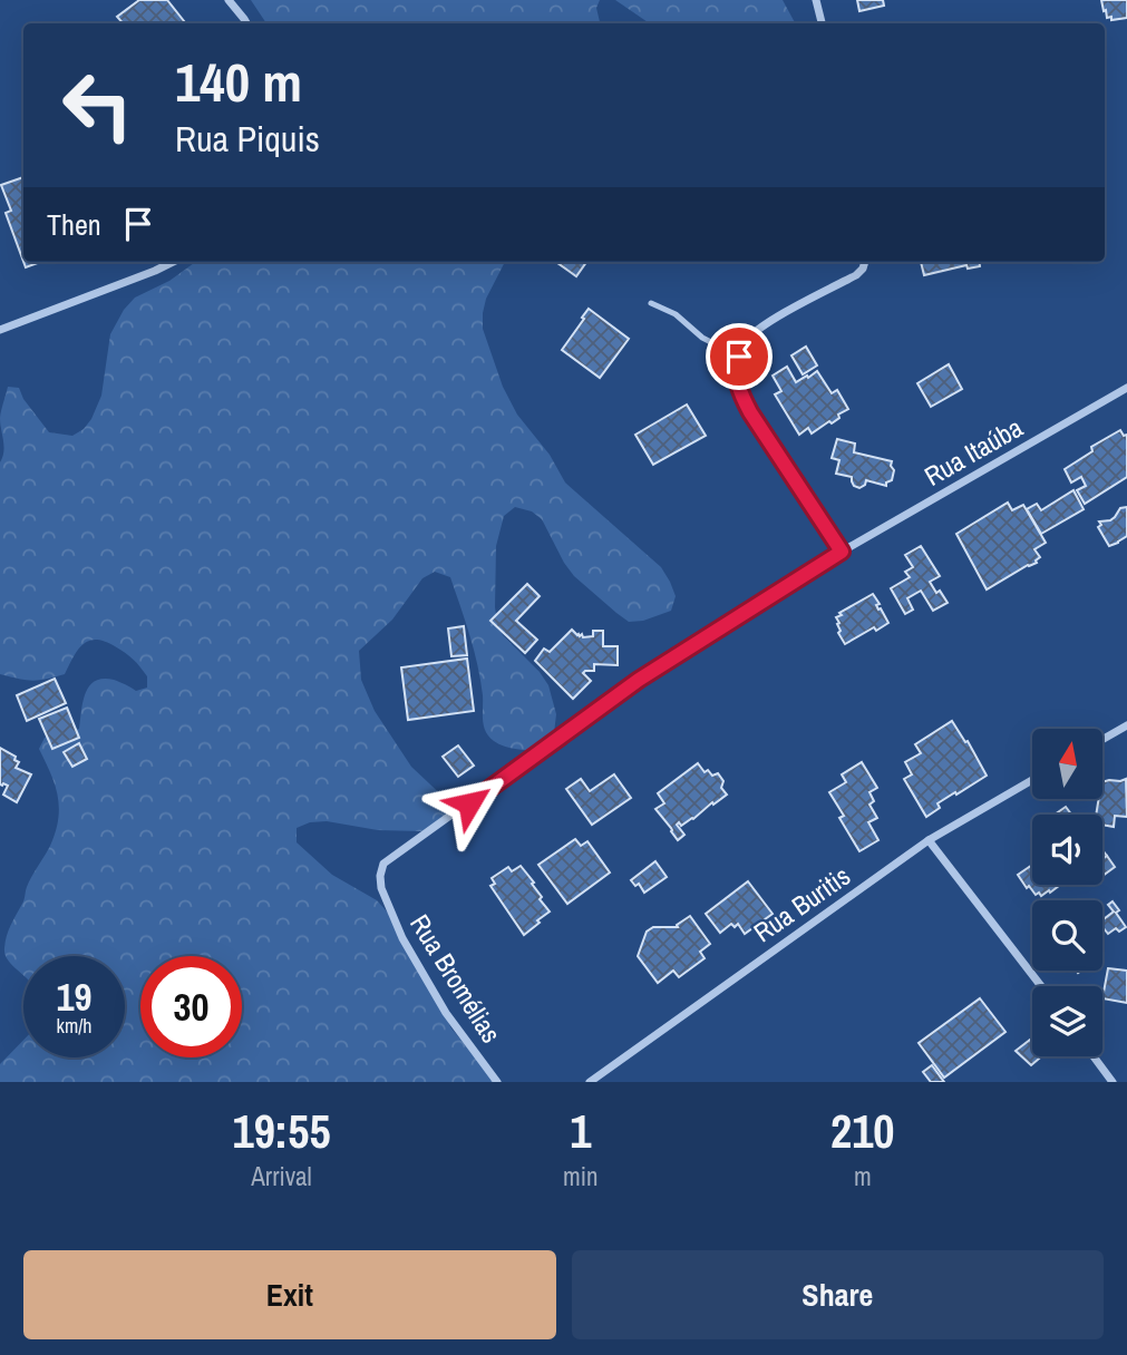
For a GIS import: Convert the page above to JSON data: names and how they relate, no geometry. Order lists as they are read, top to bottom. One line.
{"streets":{"street":["Rua Itaúba","Rua Buritis","Rua Bromélias"]},"crossings":[["Rua Itaúba","Rua Bromélias"]],"north":"top","page":{"turn":["140 m","Rua Piquis"],"then":"Then","speed":"19 km/h","limit":"30","eta":["19:55","Arrival","1","min","210","m"],"buttons":["Exit","Share"]}}
